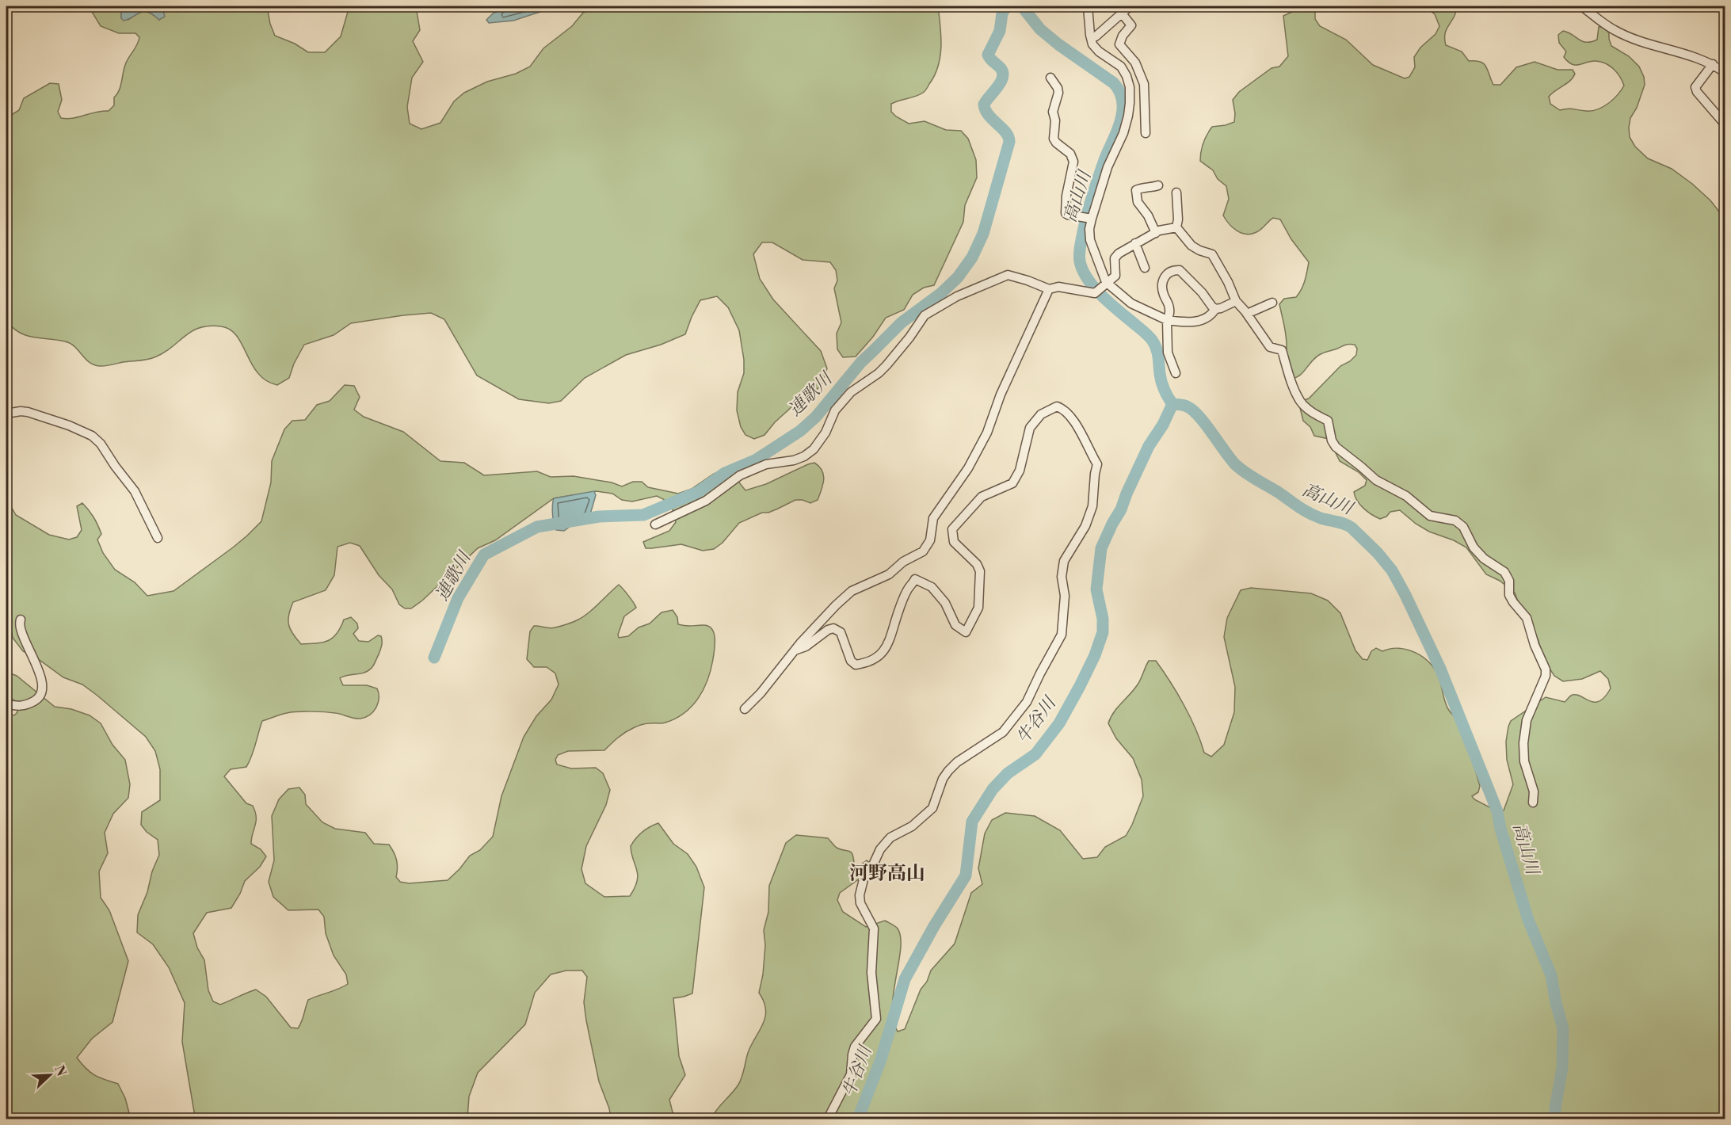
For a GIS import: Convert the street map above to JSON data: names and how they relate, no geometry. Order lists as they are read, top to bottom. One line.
{"districts":["河野高山"],"water":["高山川","連歌川","牛谷川"],"north":"top right"}
